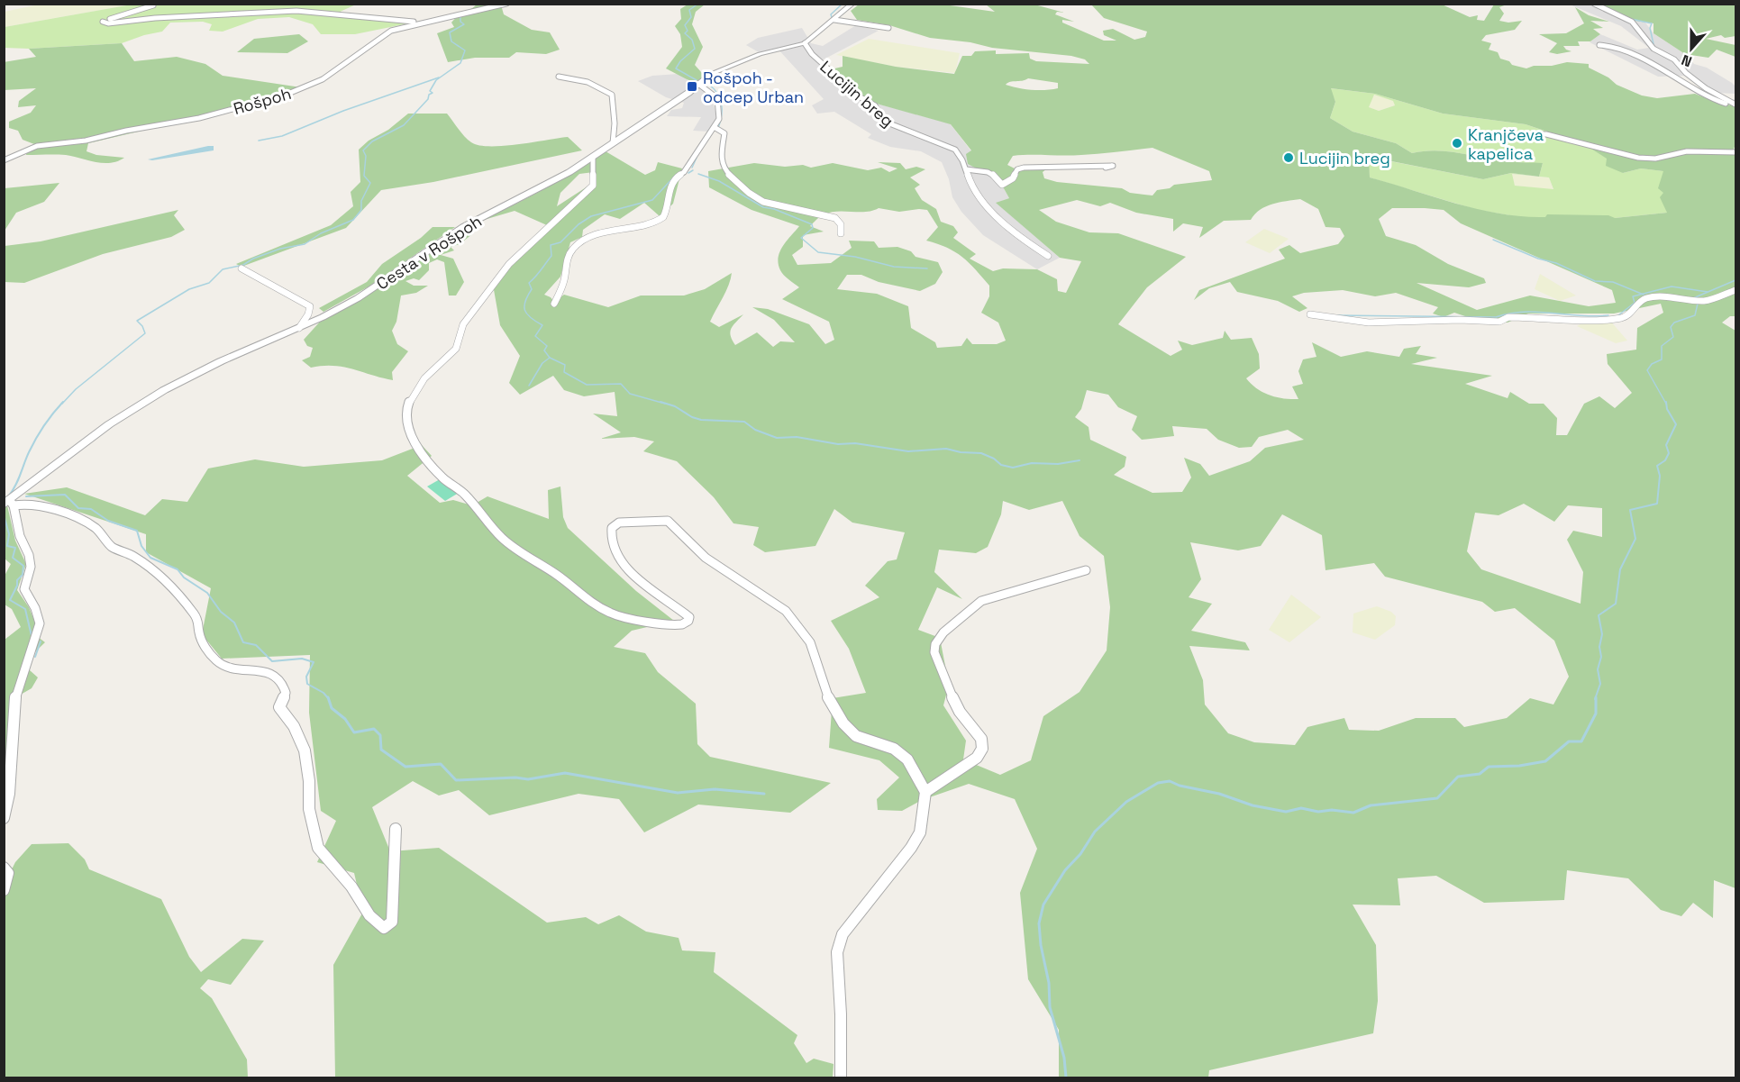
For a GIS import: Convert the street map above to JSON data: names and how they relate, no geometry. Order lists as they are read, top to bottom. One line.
{"streets":{"street":["Lucijin breg","Rošpoh","Cesta v Rošpoh"]},"crossings":[["Lucijin breg","Cesta v Rošpoh"]],"places":{"transit":["Rošpoh - odcep Urban"],"other":["Kranjčeva kapelica","Lucijin breg"]},"north":"bottom"}
